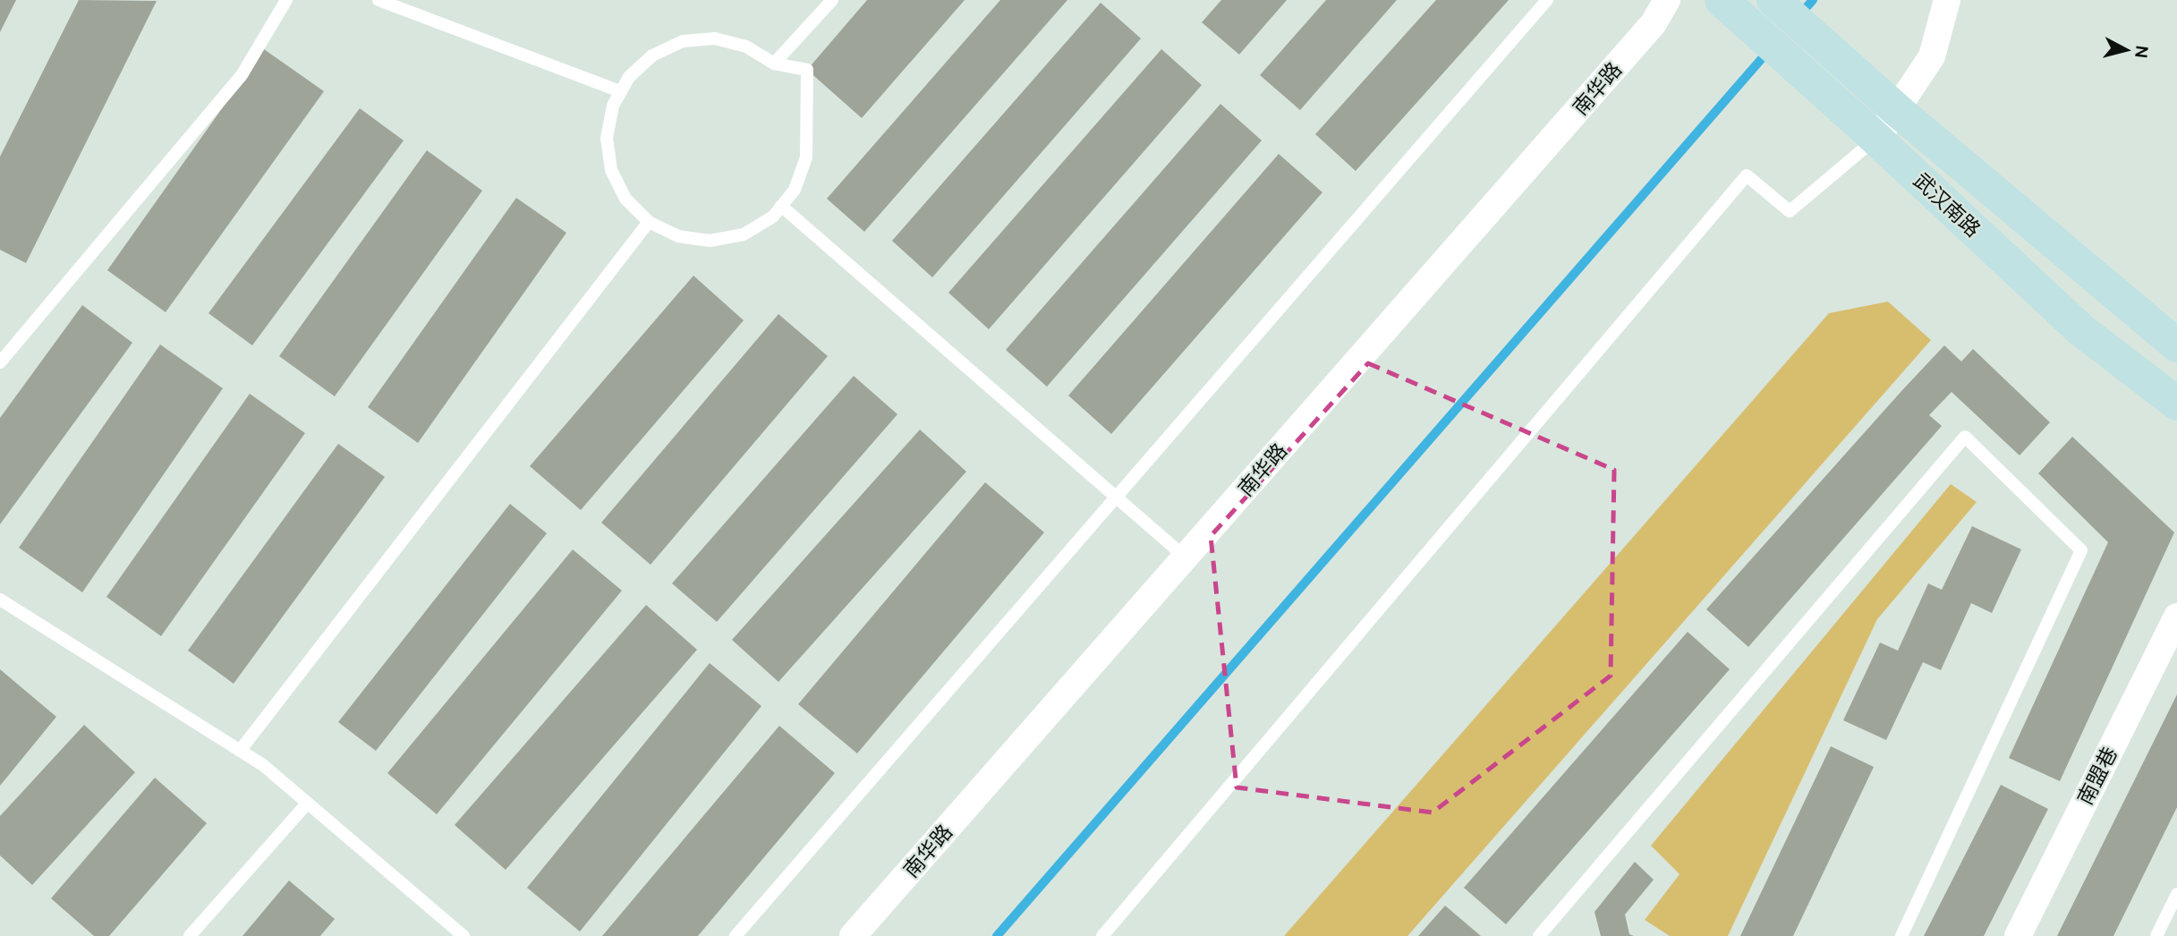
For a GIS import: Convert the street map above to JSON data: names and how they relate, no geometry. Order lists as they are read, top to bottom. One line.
{"streets":{"main road":["武汉南路"],"street":["南华路","南盟巷"]},"north":"right"}
